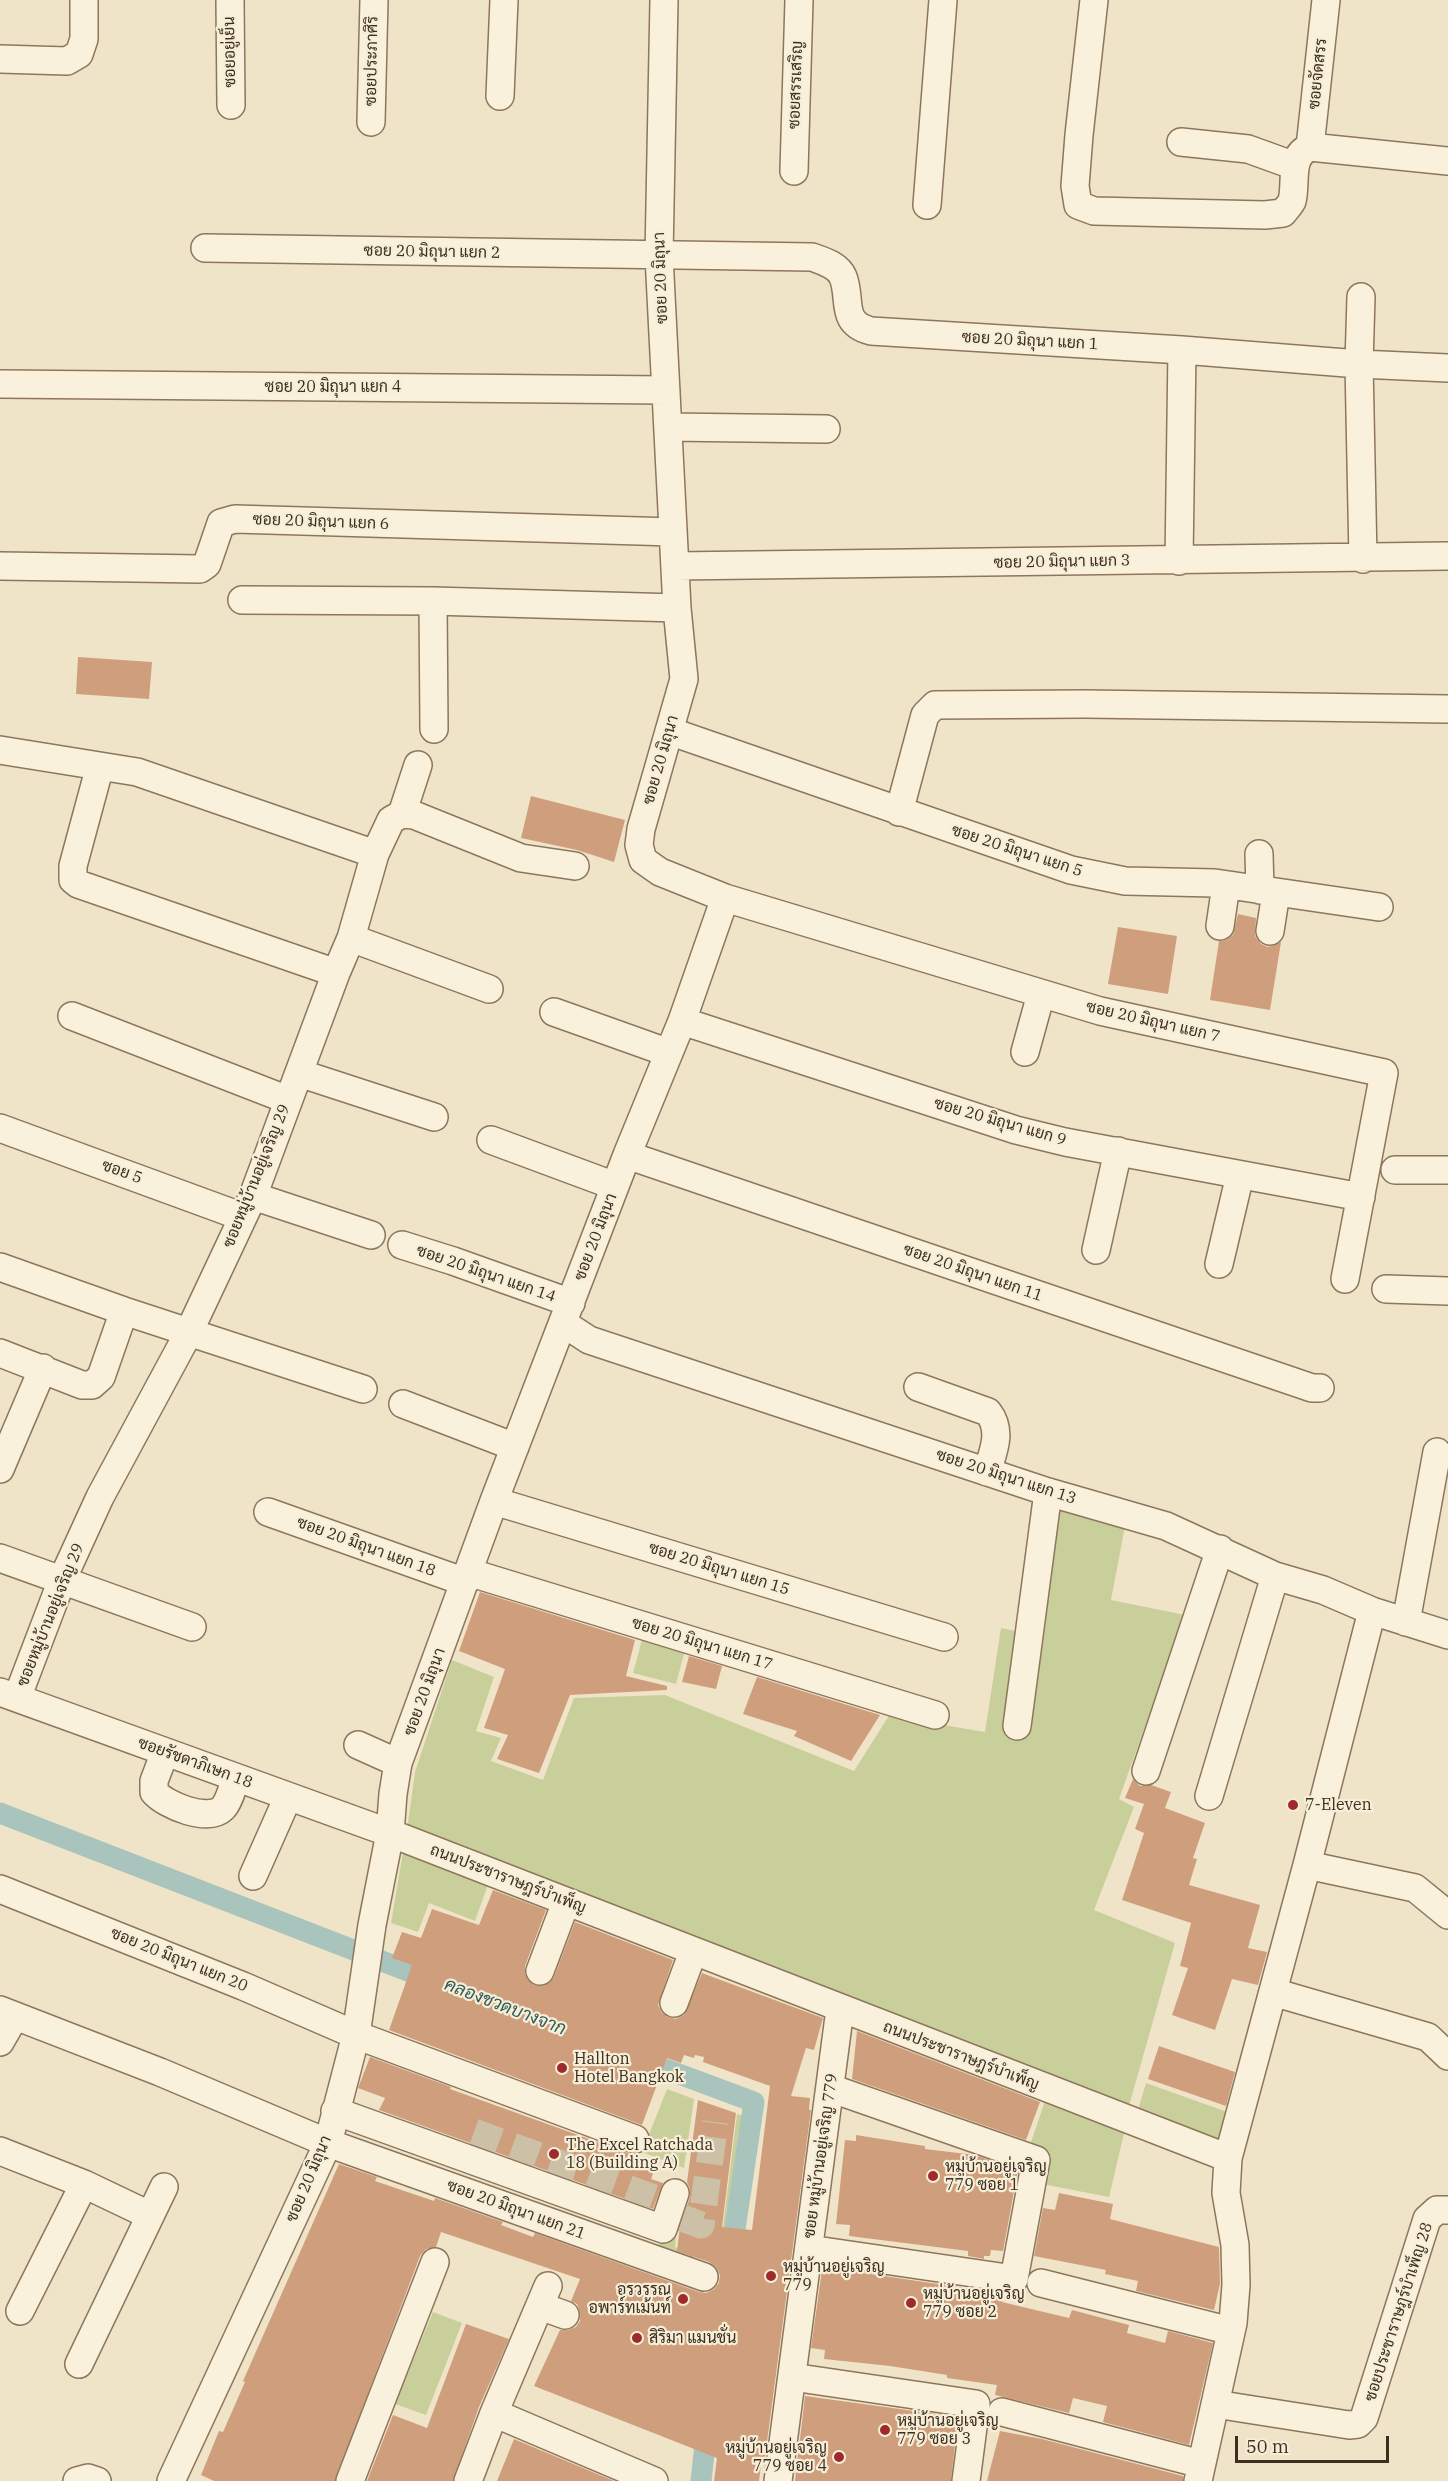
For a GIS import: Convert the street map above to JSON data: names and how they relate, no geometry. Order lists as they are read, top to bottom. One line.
{"streets":{"street":["ซอยอยู่เย็น","ซอยประภาศิริ","ซอยจัดสรร","ซอยสรรเสริญ","ซอย 20 มิถุนา แยก 2","ซอย 20 มิถุนา","ซอย 20 มิถุนา แยก 1","ซอย 20 มิถุนา แยก 4","ซอย 20 มิถุนา แยก 6","ซอย 20 มิถุนา แยก 3","ซอย 20 มิถุนา แยก 5","ซอย 20 มิถุนา แยก 7","ซอย 20 มิถุนา แยก 9","ซอย 5","ซอยหมู่บ้านอยู่เจริญ 29","ซอย 20 มิถุนา แยก 11","ซอย 20 มิถุนา แยก 14","ซอย 20 มิถุนา แยก 13","ซอย 20 มิถุนา แยก 18","ซอย 20 มิถุนา แยก 15","ซอย 20 มิถุนา แยก 17","ซอยรัชดาภิเษก 18","ถนนประชาราษฎร์บำเพ็ญ","ซอย 20 มิถุนา แยก 20","ซอย หมู่บ้านอยู่เจริญ 779","ซอย 20 มิถุนา แยก 21","ซอยประชาราษฎร์บำเพ็ญ 28"]},"crossings":[["ซอย 20 มิถุนา แยก 2","ซอย 20 มิถุนา"],["ซอย 20 มิถุนา แยก 2","ซอย 20 มิถุนา แยก 1"],["ซอย 20 มิถุนา","ซอย 20 มิถุนา แยก 1"],["ซอย 20 มิถุนา","ซอย 20 มิถุนา แยก 4"],["ซอย 20 มิถุนา","ซอย 20 มิถุนา แยก 6"],["ซอย 20 มิถุนา","ซอย 20 มิถุนา แยก 3"],["ซอย 20 มิถุนา","ซอย 20 มิถุนา แยก 5"],["ซอย 20 มิถุนา","ซอย 20 มิถุนา แยก 7"],["ซอย 20 มิถุนา","ซอย 20 มิถุนา แยก 9"],["ซอย 20 มิถุนา","ซอย 20 มิถุนา แยก 11"],["ซอย 20 มิถุนา","ซอย 20 มิถุนา แยก 14"],["ซอย 20 มิถุนา","ซอย 20 มิถุนา แยก 13"],["ซอย 20 มิถุนา","ซอย 20 มิถุนา แยก 18"],["ซอย 20 มิถุนา","ซอย 20 มิถุนา แยก 15"],["ซอย 20 มิถุนา","ซอย 20 มิถุนา แยก 17"],["ซอย 20 มิถุนา","ซอยรัชดาภิเษก 18"],["ซอย 20 มิถุนา","ถนนประชาราษฎร์บำเพ็ญ"],["ซอย 20 มิถุนา","ซอย 20 มิถุนา แยก 20"],["ซอย 20 มิถุนา","ซอย 20 มิถุนา แยก 21"],["ซอย 20 มิถุนา แยก 7","ซอย 20 มิถุนา แยก 9"],["ซอย 5","ซอยหมู่บ้านอยู่เจริญ 29"],["ซอยหมู่บ้านอยู่เจริญ 29","ซอยรัชดาภิเษก 18"],["ซอย 20 มิถุนา แยก 14","ซอย 20 มิถุนา แยก 13"],["ซอย 20 มิถุนา แยก 18","ซอย 20 มิถุนา แยก 17"],["ซอยรัชดาภิเษก 18","ถนนประชาราษฎร์บำเพ็ญ"],["ถนนประชาราษฎร์บำเพ็ญ","ซอย หมู่บ้านอยู่เจริญ 779"]],"water":["คลองชวดบางจาก"],"places":["7-Eleven","Hallton Hotel Bangkok","The Excel Ratchada 18 (Building A)","หมู่บ้านอยู่เจริญ 779 ซอย 1","หมู่บ้านอยู่เจริญ 779","อรวรรณ อพาร์ทเม้นท์","หมู่บ้านอยู่เจริญ 779 ซอย 2","สิริมา แมนชั่น","หมู่บ้านอยู่เจริญ 779 ซอย 3","หมู่บ้านอยู่เจริญ 779 ซอย 4"],"scale_bar":"50 m"}
